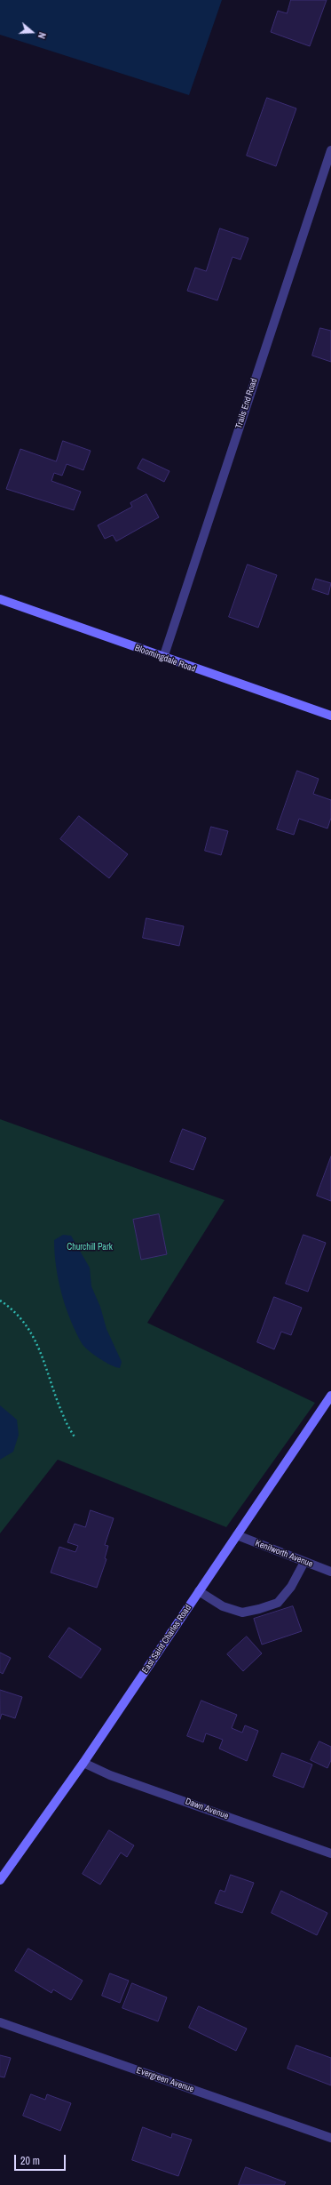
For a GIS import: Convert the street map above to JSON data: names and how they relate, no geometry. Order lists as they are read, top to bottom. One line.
{"streets":{"street":["Trails End Road","Bloomingdale Road","Kenilworth Avenue","East Saint Charles Road","Dawn Avenue","Evergreen Avenue"]},"crossings":[["Trails End Road","Bloomingdale Road"],["Kenilworth Avenue","East Saint Charles Road"],["East Saint Charles Road","Dawn Avenue"]],"parks":["Churchill Park"],"scale_bar":"20 m","north":"right"}
